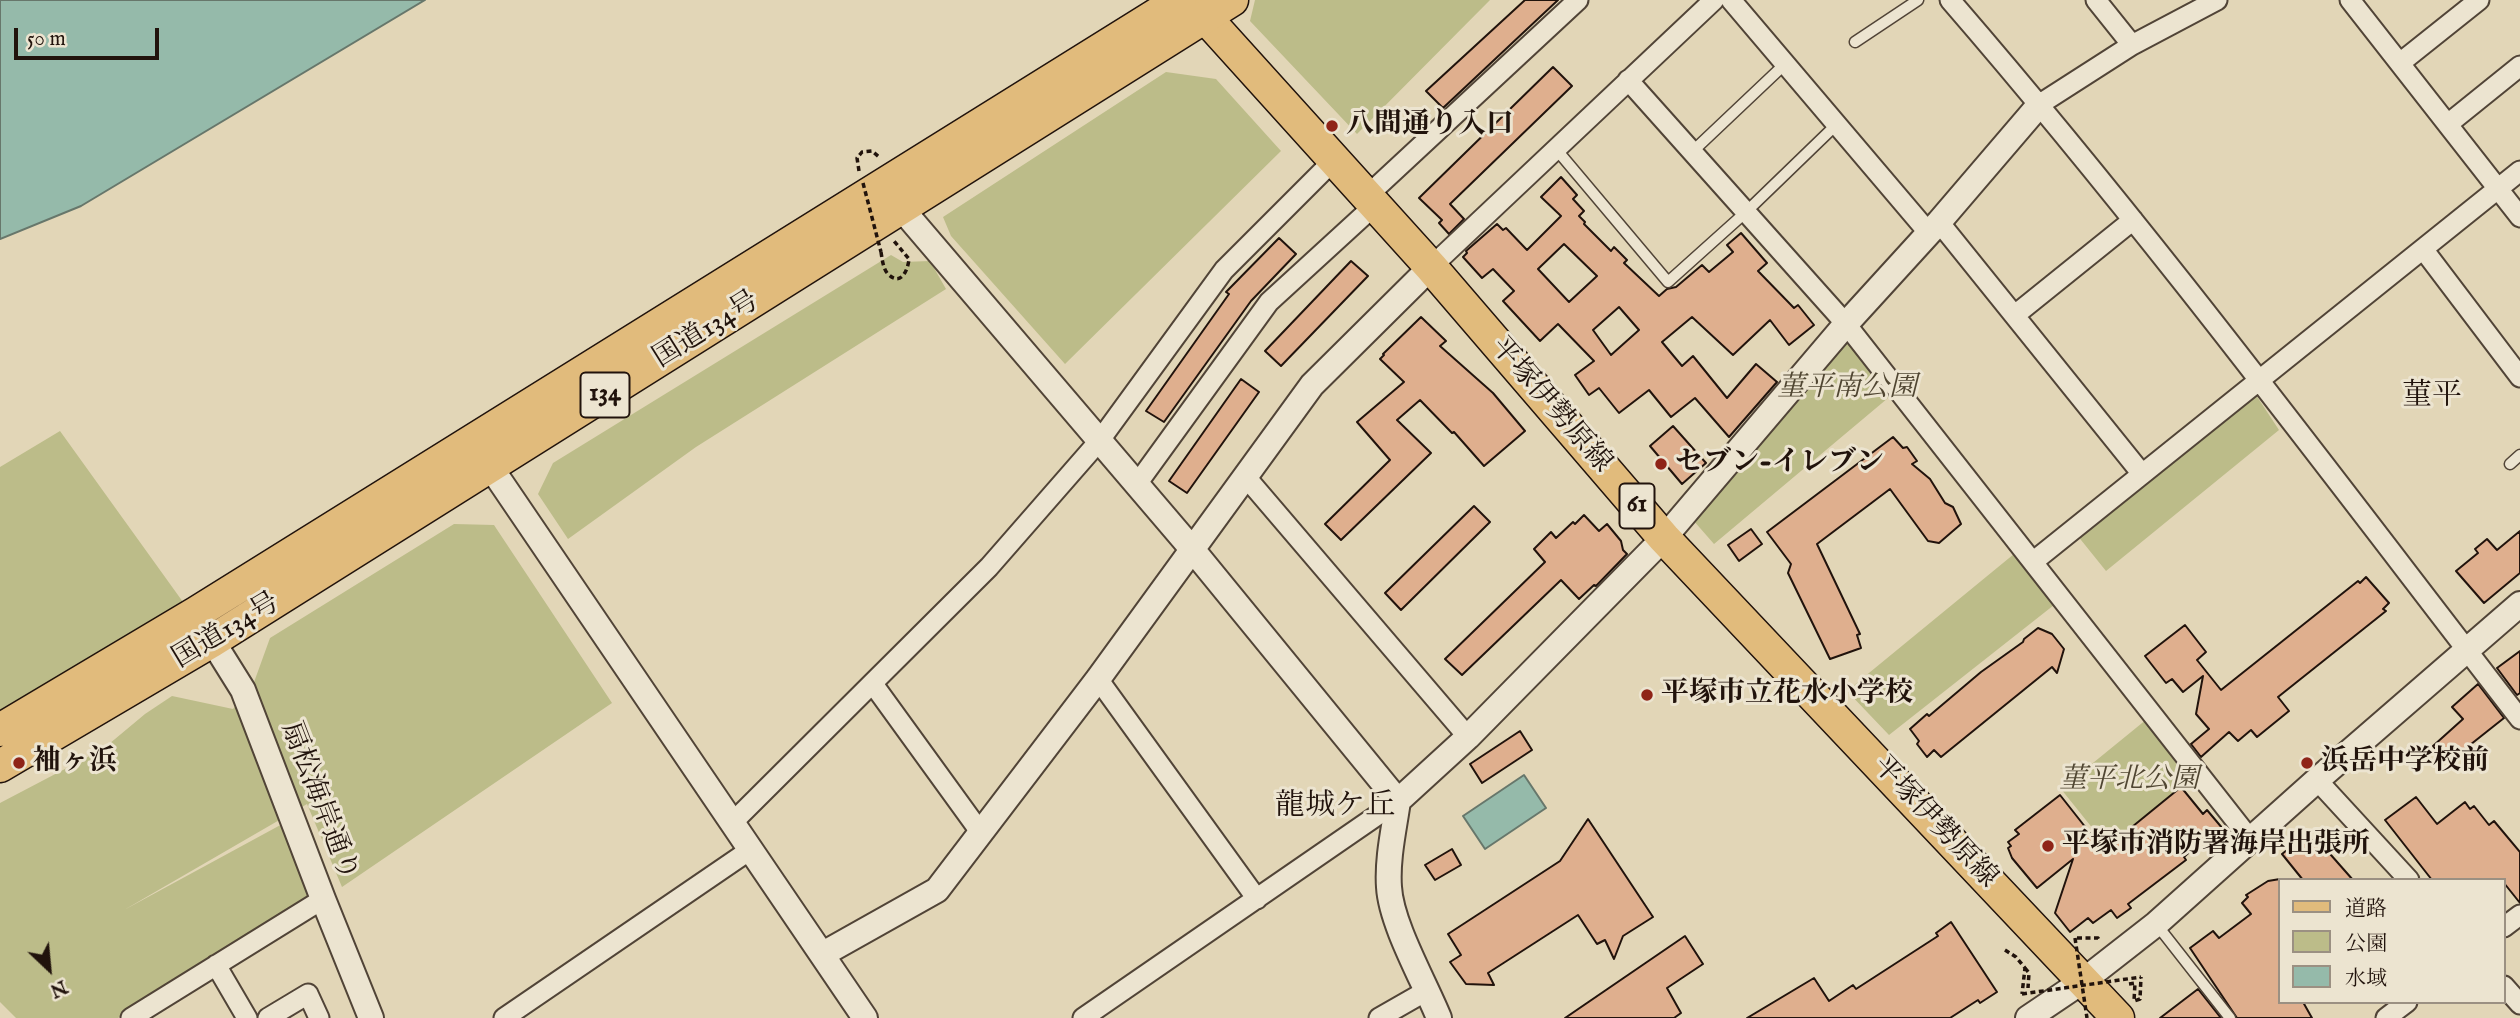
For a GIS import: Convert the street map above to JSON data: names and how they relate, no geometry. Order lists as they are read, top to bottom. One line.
{"streets":{"main road":["国道134号","134","平塚伊勢原線","61"],"street":["扇松海岸通り"]},"crossings":[["国道134号","平塚伊勢原線"],["国道134号","扇松海岸通り"]],"districts":["菫平","龍城ケ丘"],"parks":["菫平南公園","菫平北公園"],"places":["八間通り入口","セブン-イレブン","平塚市立花水小学校","袖ヶ浜","浜岳中学校前","平塚市消防署海岸出張所"],"legend":["道路","公園","水域"],"scale_bar":"50 m","north":"bottom right"}
